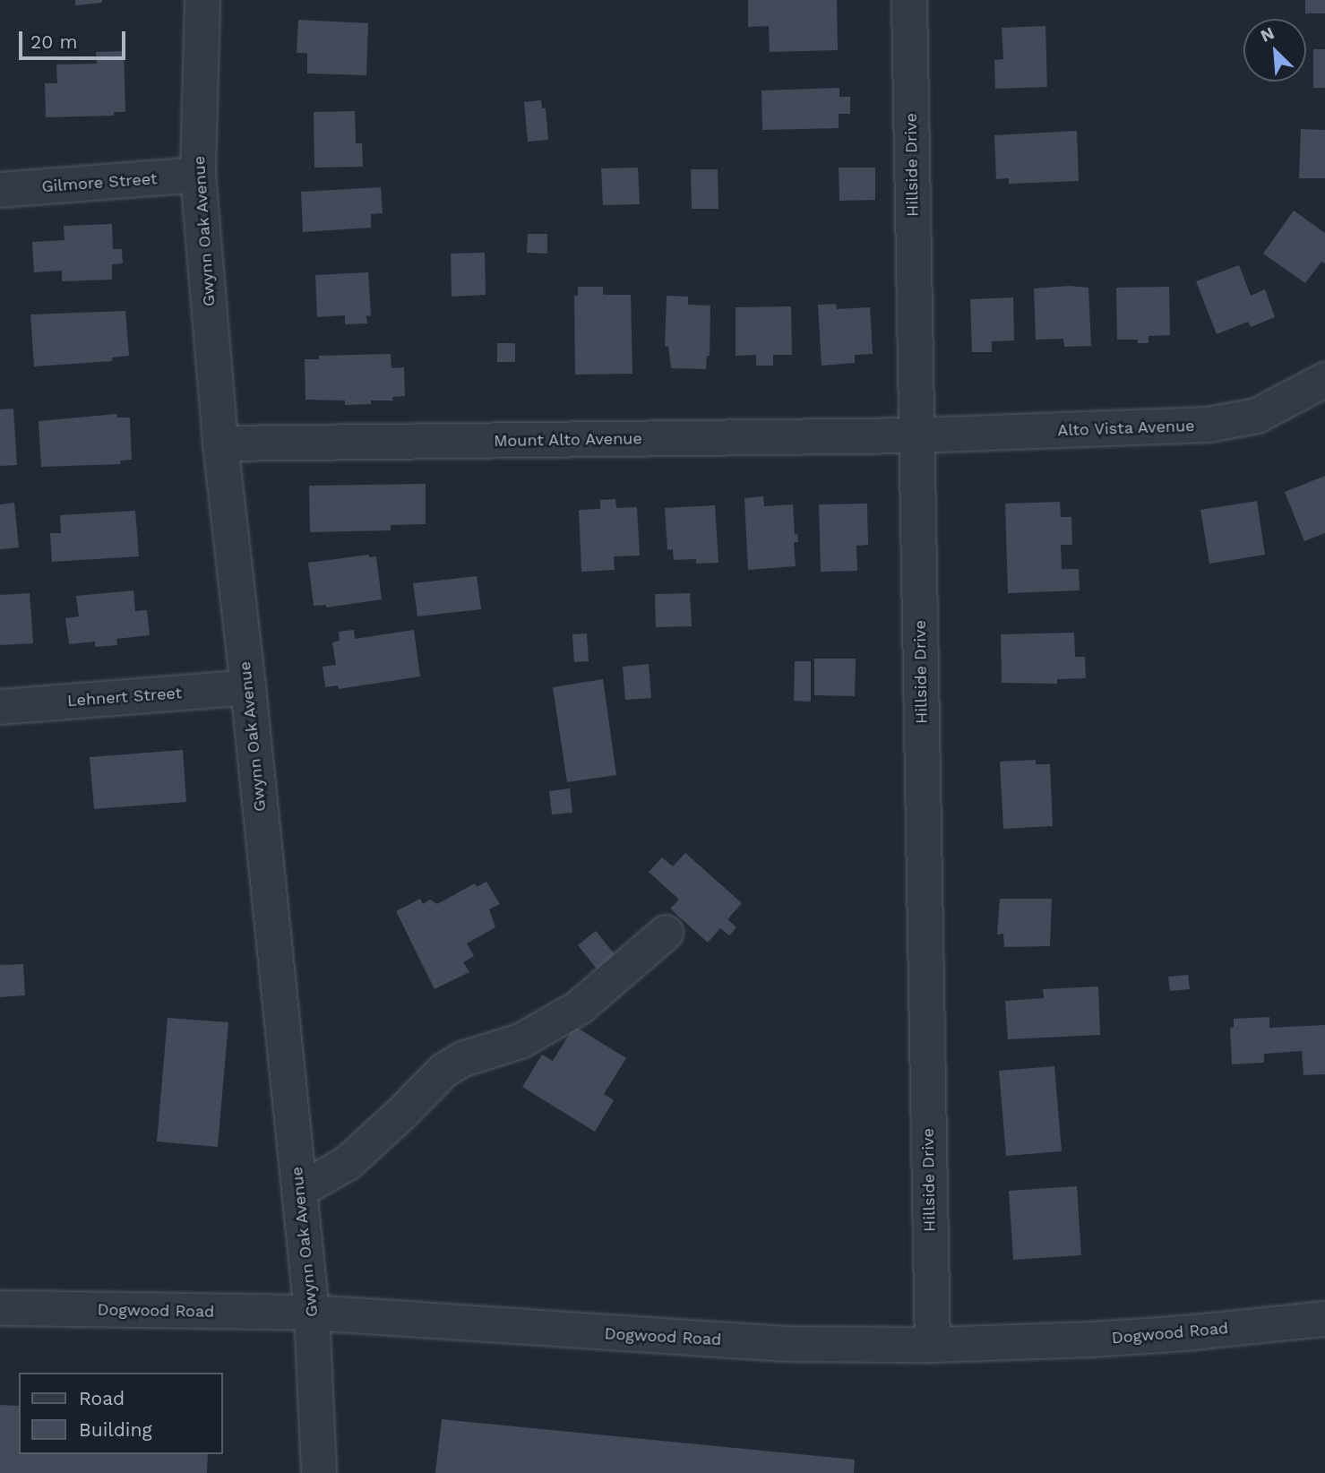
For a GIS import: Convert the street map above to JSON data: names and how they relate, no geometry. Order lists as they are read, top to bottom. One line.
{"streets":{"street":["Hillside Drive","Gilmore Street","Gwynn Oak Avenue","Alto Vista Avenue","Mount Alto Avenue","Lehnert Street","Dogwood Road"]},"crossings":[["Hillside Drive","Alto Vista Avenue"],["Hillside Drive","Mount Alto Avenue"],["Hillside Drive","Dogwood Road"],["Gilmore Street","Gwynn Oak Avenue"],["Gwynn Oak Avenue","Mount Alto Avenue"],["Gwynn Oak Avenue","Lehnert Street"],["Gwynn Oak Avenue","Dogwood Road"],["Alto Vista Avenue","Mount Alto Avenue"]],"legend":["Road","Building"],"scale_bar":"20 m","north":"top left"}
